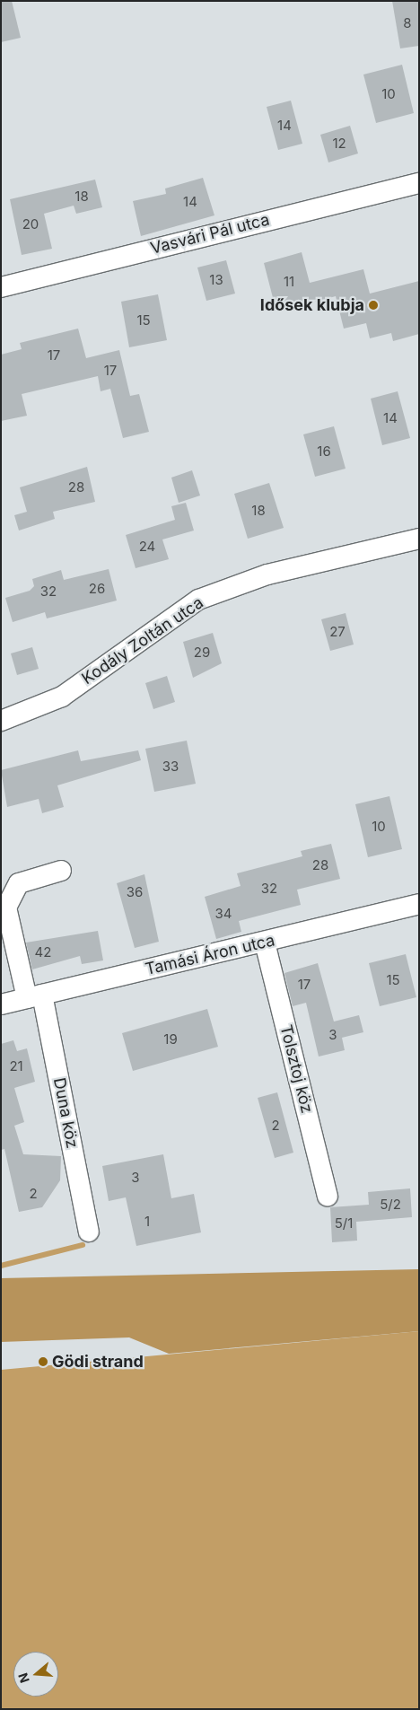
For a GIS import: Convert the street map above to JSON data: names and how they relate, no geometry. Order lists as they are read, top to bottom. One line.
{"streets":{"street":["Vasvári Pál utca","Kodály Zoltán utca","Tamási Áron utca","Tolsztoj köz","Duna köz"]},"crossings":[["Tamási Áron utca","Tolsztoj köz"],["Tamási Áron utca","Duna köz"]],"places":["Idősek klubja","Gödi strand"],"house_numbers":["8","10","14","12","18","14","20","13","11","15","17","17","14","16","28","18","24","26","32","27","29","33","10","28","32","36","34","42","15","17","3","19","21","2","3","2","5/2","1","5/1"],"north":"left"}
